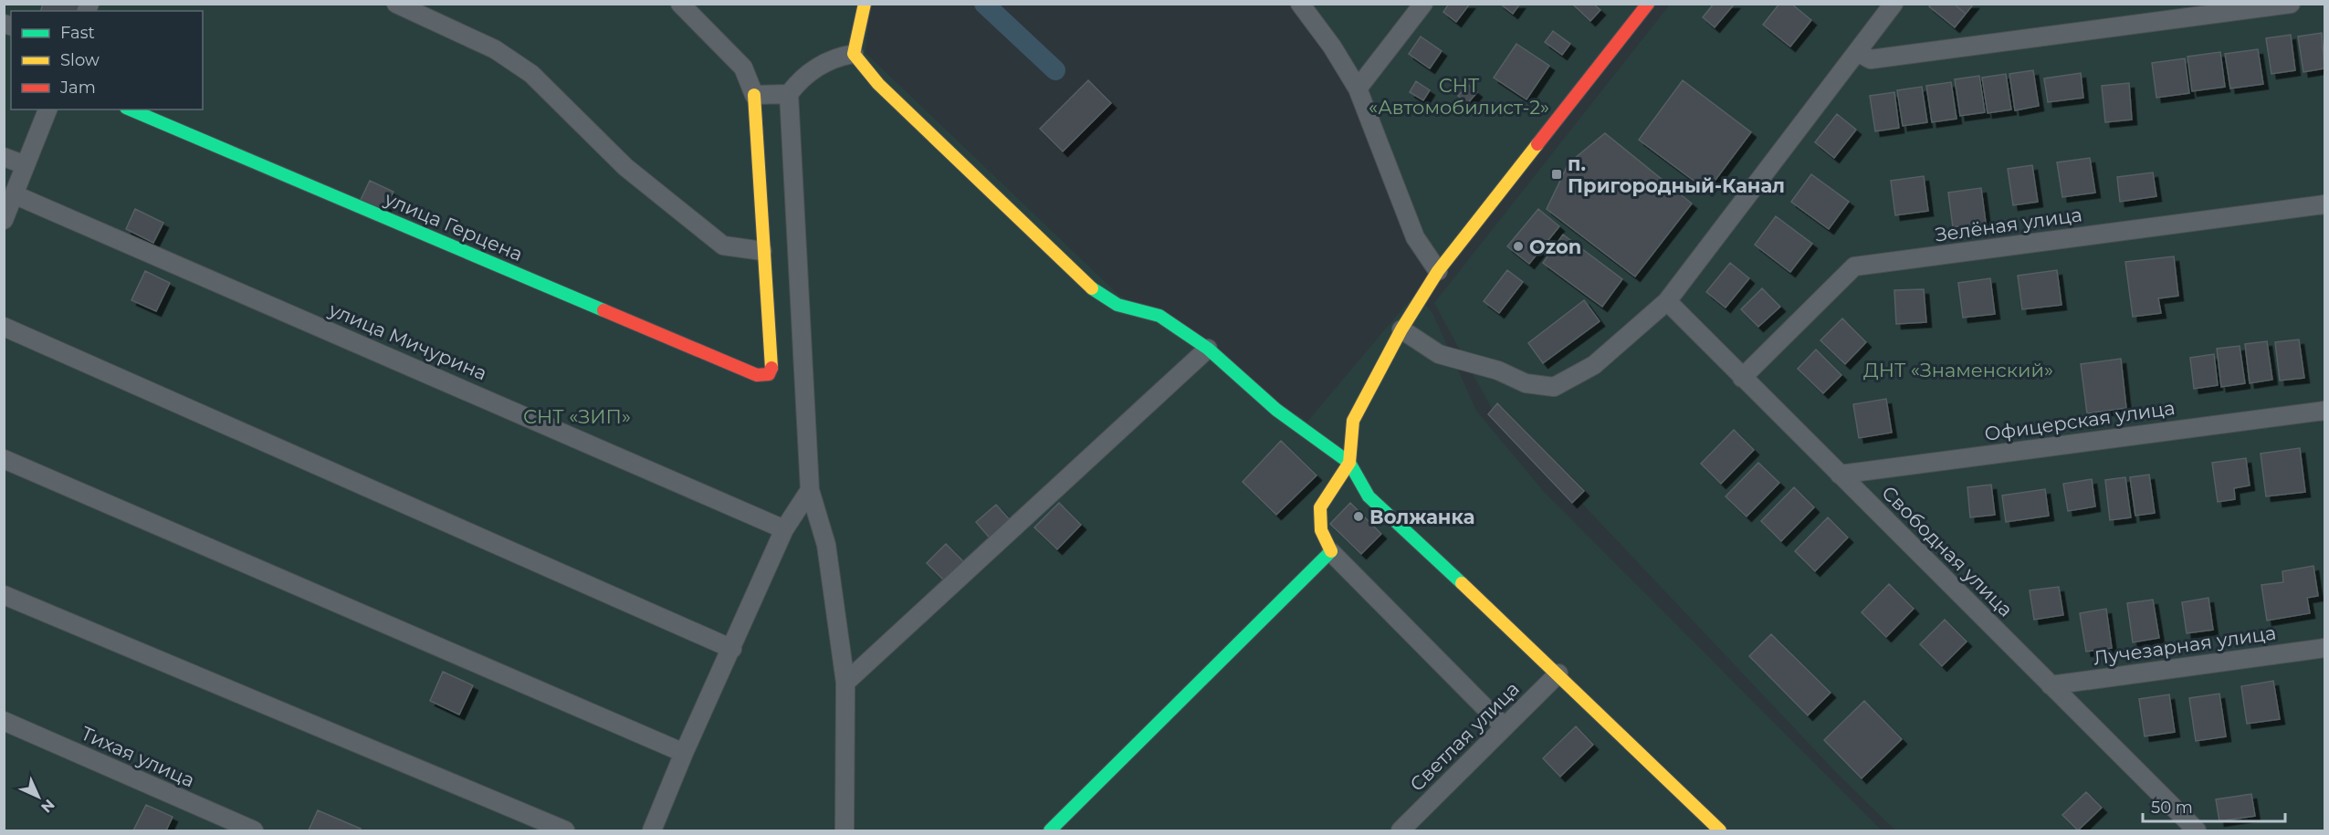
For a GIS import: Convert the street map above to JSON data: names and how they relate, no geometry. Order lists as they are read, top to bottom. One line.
{"streets":{"street":["Зелёная улица","улица Герцена","улица Мичурина","Офицерская улица","Свободная улица","Лучезарная улица","Светлая улица","Тихая улица"]},"crossings":[["Зелёная улица","Свободная улица"],["Офицерская улица","Свободная улица"],["Свободная улица","Лучезарная улица"]],"parks":["СНТ «Автомобилист-2»","ДНТ «Знаменский»","СНТ «ЗИП»"],"places":{"transit":["п. Пригородный-Канал"],"other":["Ozon","Волжанка"]},"legend":["Fast","Slow","Jam"],"scale_bar":"50 m","north":"bottom right"}
